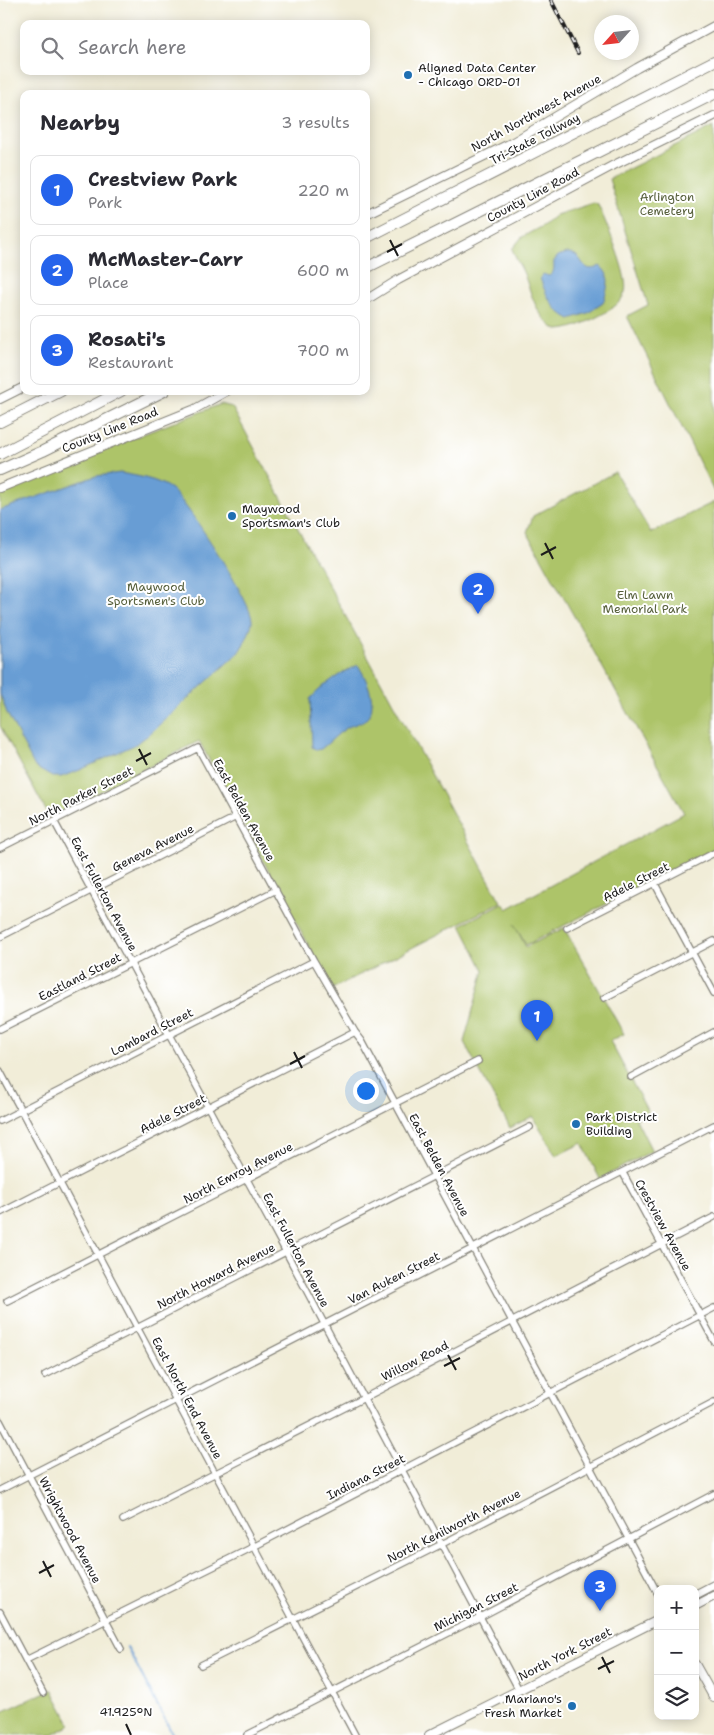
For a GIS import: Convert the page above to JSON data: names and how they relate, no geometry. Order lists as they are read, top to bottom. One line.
{"streets":{"highway":["Tri-State Tollway"],"street":["North Northwest Avenue","County Line Road","North Parker Street","East Belden Avenue","Geneva Avenue","Adele Street","East Fullerton Avenue","Eastland Street","Lombard Street","North Emroy Avenue","Crestview Avenue","North Howard Avenue","Van Auken Street","Willow Road","East North End Avenue","Indiana Street","North Kenilworth Avenue","Wrightwood Avenue","Michigan Street","North York Street"]},"crossings":[["North Parker Street","East Belden Avenue"],["North Parker Street","East Fullerton Avenue"],["East Belden Avenue","Geneva Avenue"],["East Belden Avenue","Adele Street"],["East Belden Avenue","Eastland Street"],["East Belden Avenue","Lombard Street"],["East Belden Avenue","North Emroy Avenue"],["East Belden Avenue","North Howard Avenue"],["East Belden Avenue","Van Auken Street"],["East Belden Avenue","Willow Road"],["East Belden Avenue","Indiana Street"],["East Belden Avenue","North Kenilworth Avenue"],["East Belden Avenue","Michigan Street"],["Geneva Avenue","East Fullerton Avenue"],["Adele Street","East Fullerton Avenue"],["Adele Street","East North End Avenue"],["East Fullerton Avenue","Eastland Street"],["East Fullerton Avenue","Lombard Street"],["East Fullerton Avenue","North Emroy Avenue"],["East Fullerton Avenue","North Howard Avenue"],["East Fullerton Avenue","Van Auken Street"],["East Fullerton Avenue","Willow Road"],["East Fullerton Avenue","Indiana Street"],["East Fullerton Avenue","North Kenilworth Avenue"],["East Fullerton Avenue","Michigan Street"],["East Fullerton Avenue","North York Street"],["Lombard Street","East North End Avenue"],["North Emroy Avenue","East North End Avenue"],["Crestview Avenue","Van Auken Street"],["Crestview Avenue","Willow Road"],["Crestview Avenue","Indiana Street"],["North Howard Avenue","East North End Avenue"],["Van Auken Street","East North End Avenue"],["Van Auken Street","Wrightwood Avenue"],["Willow Road","East North End Avenue"],["East North End Avenue","Indiana Street"],["East North End Avenue","North Kenilworth Avenue"],["East North End Avenue","Michigan Street"],["Indiana Street","Wrightwood Avenue"]],"parks":["Arlington Cemetery","Maywood Sportsmen's Club","Elm Lawn Memorial Park"],"places":["Aligned Data Center - Chicago ORD-01","Maywood Sportsman's Club","Park District Building","Mariano's Fresh Market"],"north":"bottom left","page":{"search":"Search here","heading":["Nearby","3 results"],"list":[{"mark":"1","name":"Crestview Park","note":"Park","value":"220 m"},{"mark":"2","name":"McMaster-Carr","note":"Place","value":"600 m"},{"mark":"3","name":"Rosati's","note":"Restaurant","value":"700 m"}],"pins":["2","1","3"],"map_buttons":["+","−"]},"coordinates":["41.925°N"]}
